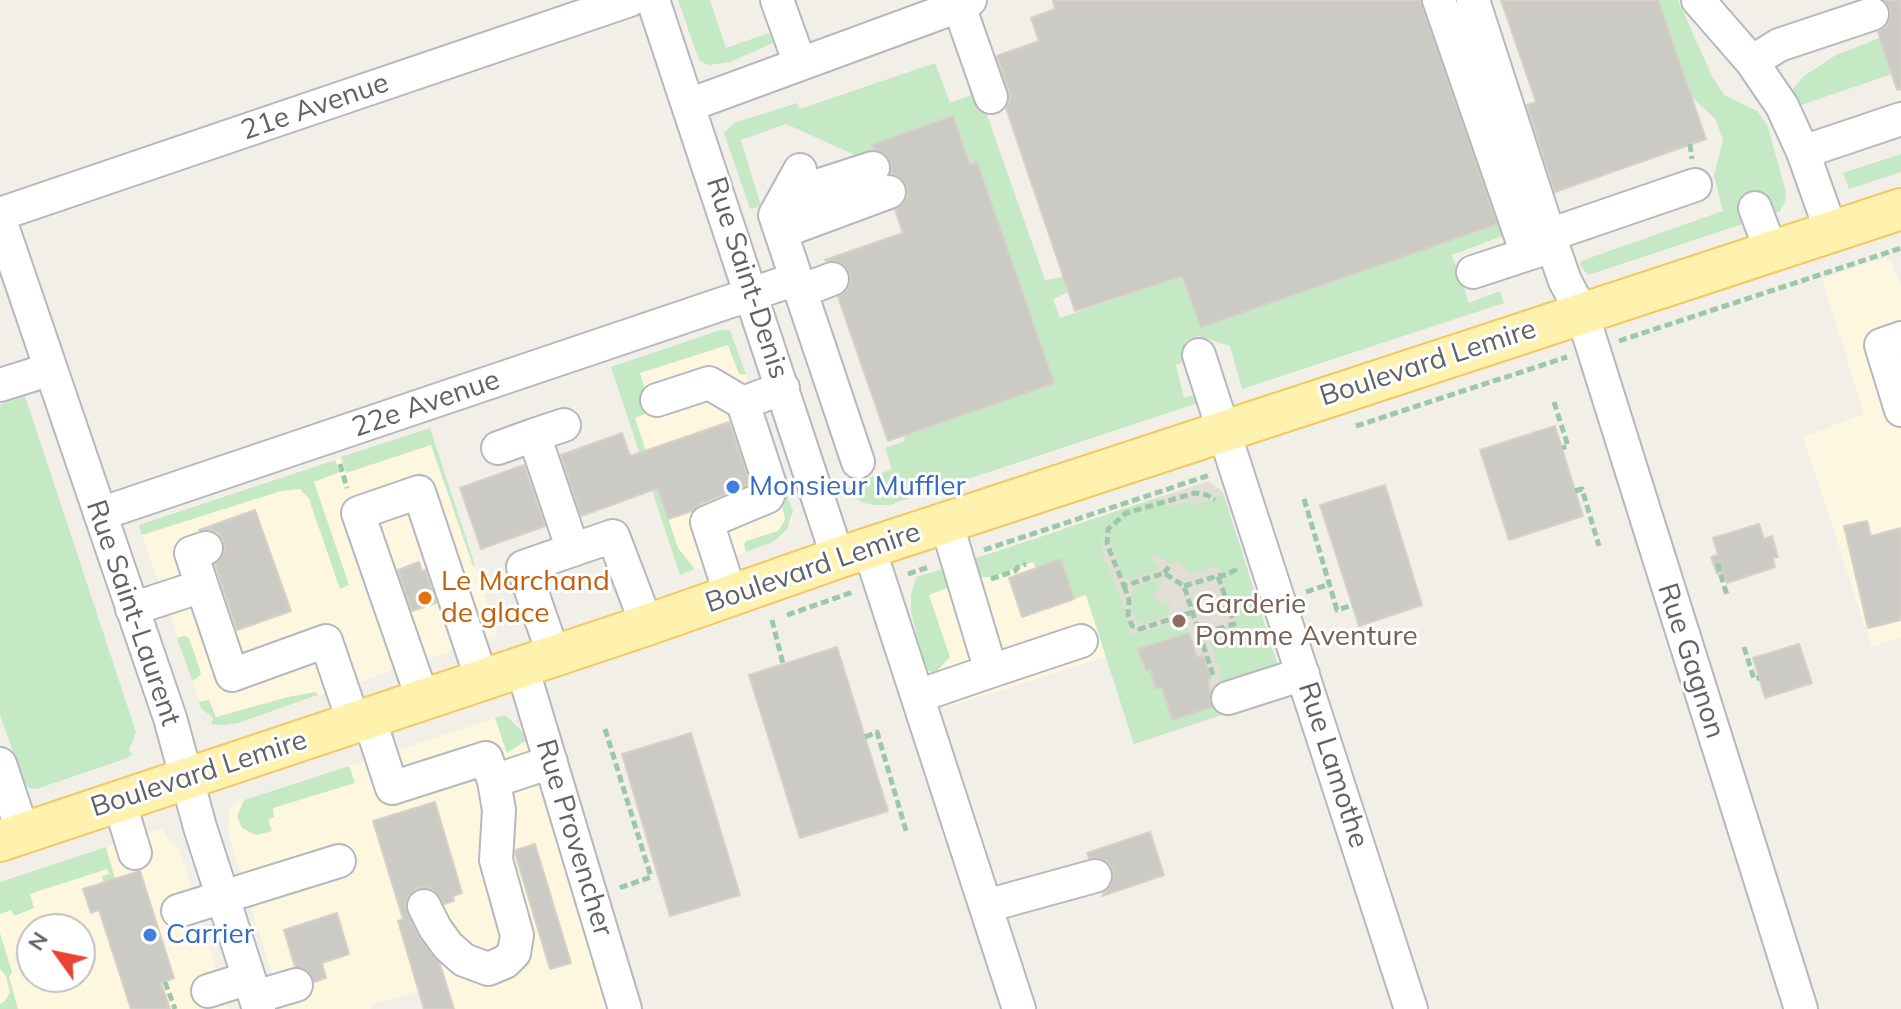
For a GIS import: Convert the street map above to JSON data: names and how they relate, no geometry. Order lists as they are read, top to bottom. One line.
{"streets":{"main road":["Boulevard Lemire"],"street":["21e Avenue","Rue Saint-Denis","22e Avenue","Rue Saint-Laurent","Rue Gagnon","Rue Lamothe","Rue Provencher"]},"crossings":[["21e Avenue","Rue Saint-Laurent"],["Rue Saint-Denis","Boulevard Lemire"],["Rue Saint-Denis","22e Avenue"],["Boulevard Lemire","Rue Saint-Laurent"],["Boulevard Lemire","Rue Gagnon"],["Boulevard Lemire","Rue Lamothe"],["Boulevard Lemire","Rue Provencher"],["22e Avenue","Rue Saint-Laurent"]],"places":["Monsieur Muffler","Le Marchand de glace","Garderie Pomme Aventure","Carrier"],"north":"top left"}
